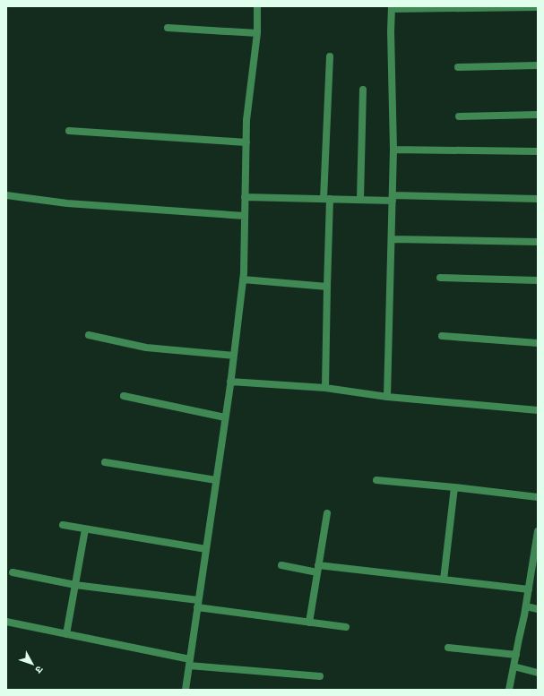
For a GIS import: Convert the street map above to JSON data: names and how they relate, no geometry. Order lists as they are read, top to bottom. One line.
{"north":"bottom right"}
